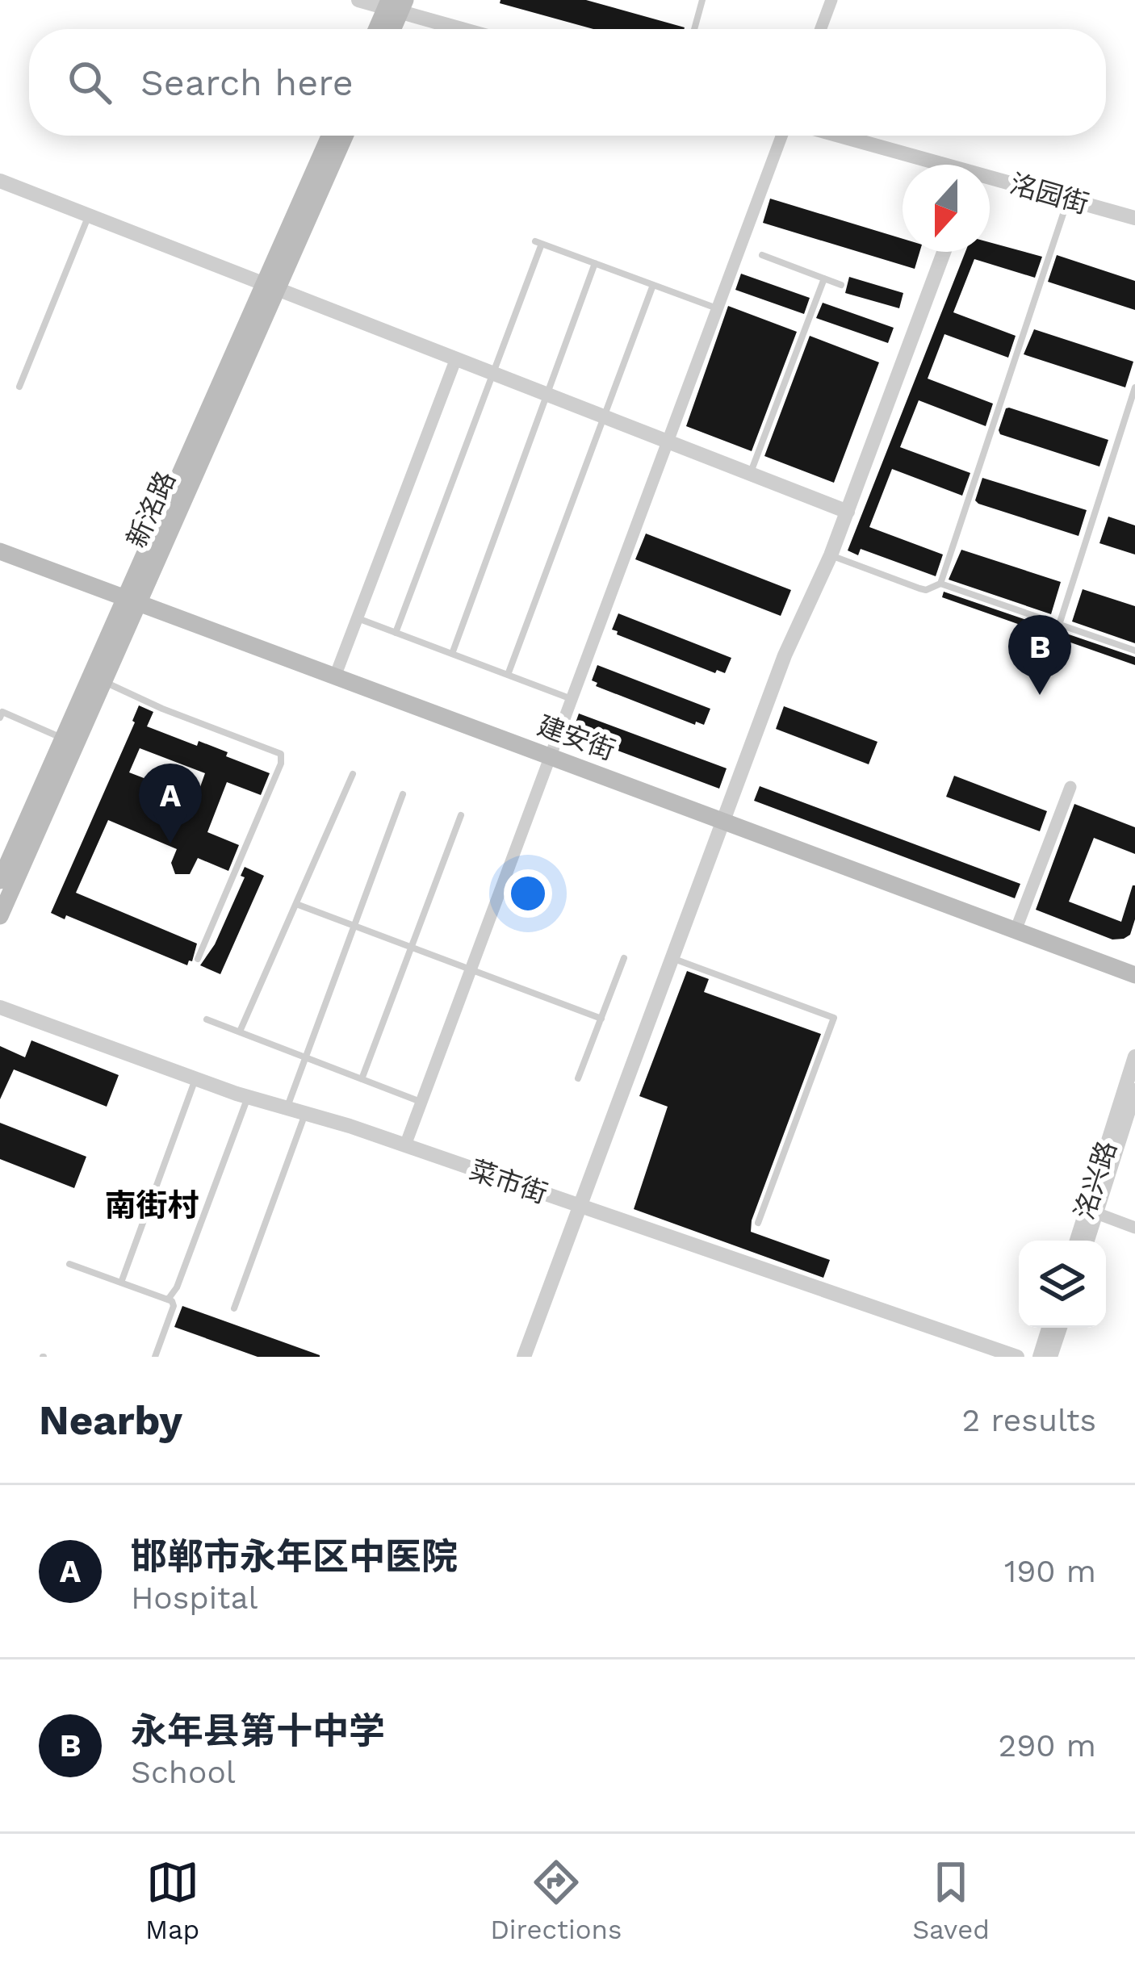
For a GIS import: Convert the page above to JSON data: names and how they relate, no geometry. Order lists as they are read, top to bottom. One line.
{"streets":{"main road":["新洺路","建安街"],"street":["洺园街","洺兴路","菜市街"]},"crossings":[["新洺路","建安街"]],"districts":["南街村"],"north":"bottom","page":{"search":"Search here","pins":["B","A"],"heading":["Nearby","2 results"],"list":[{"mark":"A","name":"邯郸市永年区中医院","note":"Hospital","value":"190 m"},{"mark":"B","name":"永年县第十中学","note":"School","value":"290 m"}],"nav":["Map","Directions","Saved"]}}
